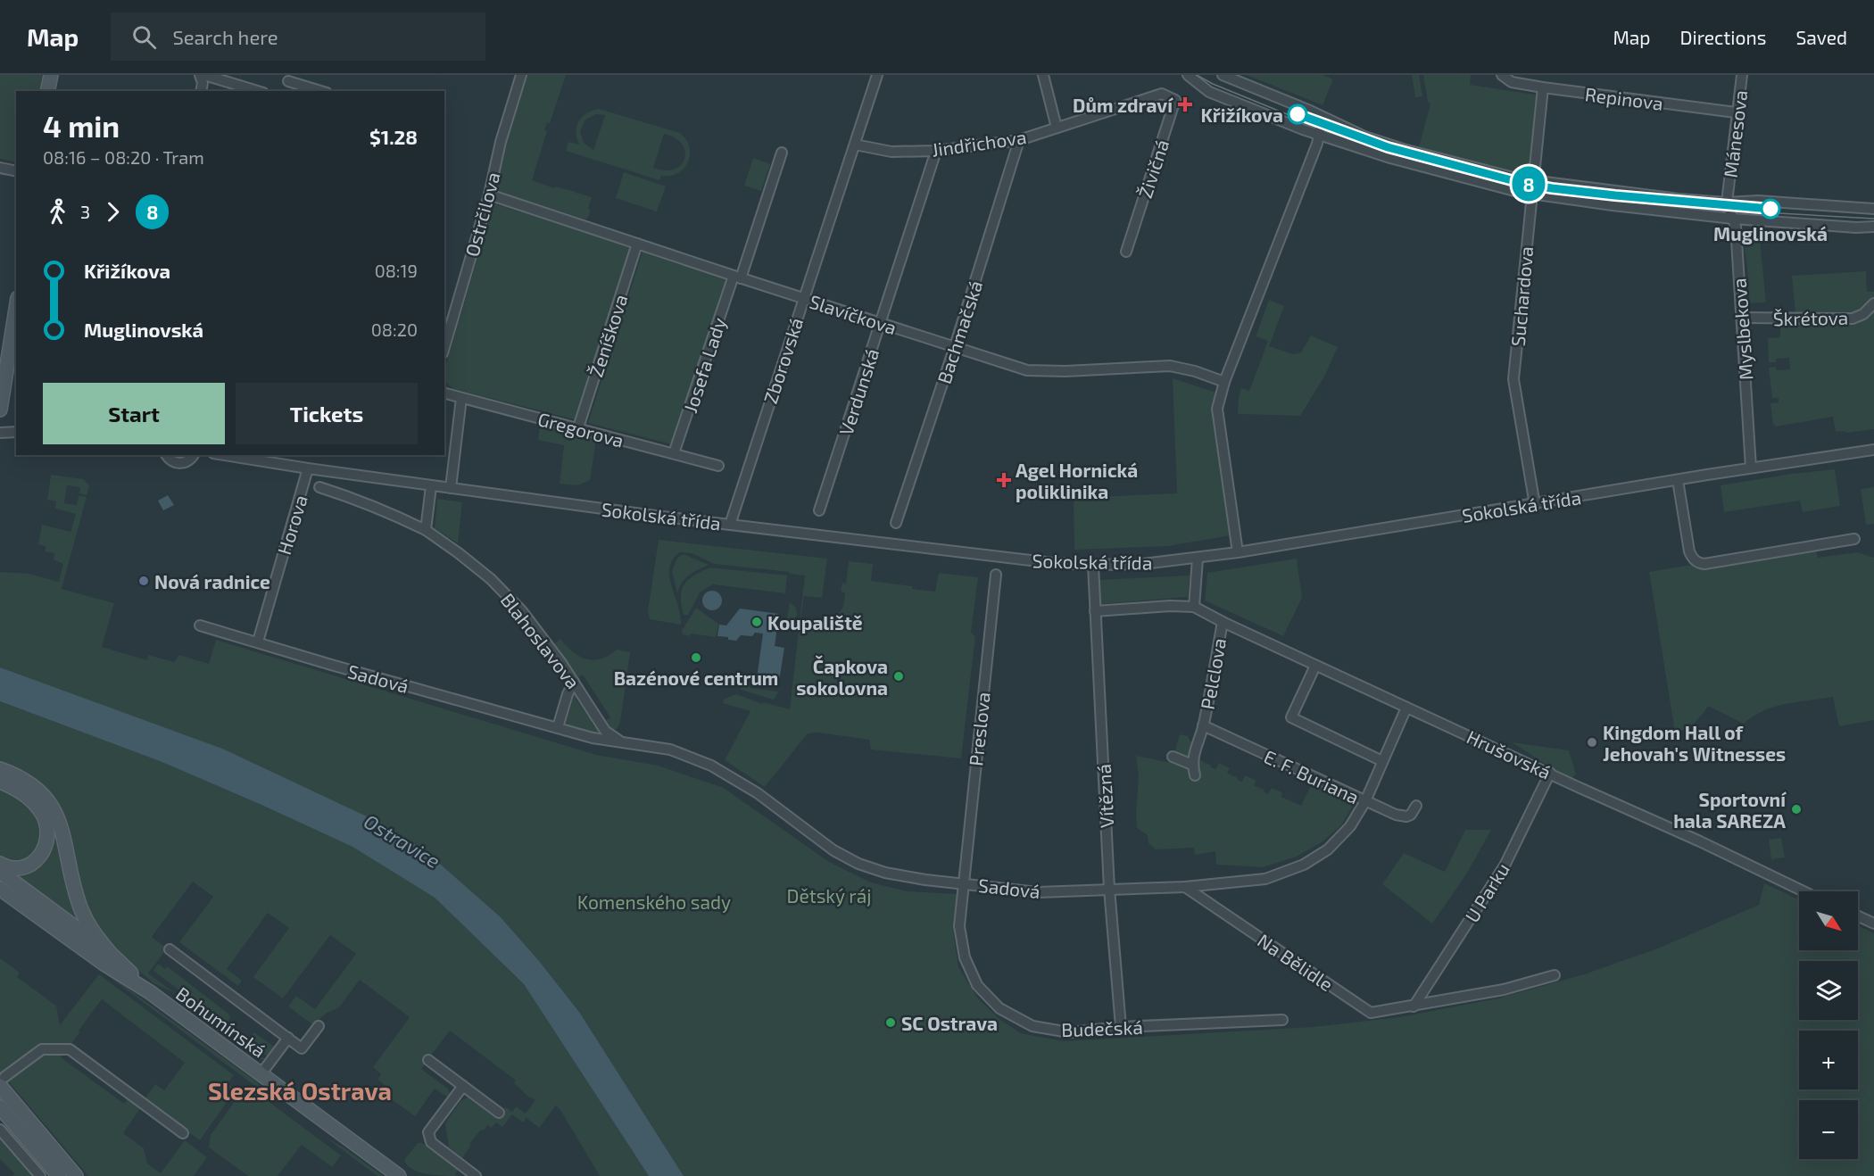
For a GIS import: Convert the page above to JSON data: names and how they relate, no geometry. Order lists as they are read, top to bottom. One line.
{"streets":{"main road":["Bohumínská"],"street":["Repinova","Mánesova","Jindřichova","Živičná","Ostrčilova","Suchardova","Slavíčkova","Škrétova","Myslbekova","Bachmačská","Ženíškova","Zborovská","Josefa Lady","Verdunská","Gregorova","Sokolská třída","Horova","Blahoslavova","Pelclova","Sadová","Preslova","Hrušovská","E. F. Buriana","Vítězná","U Parku","Na Bělidle","Budečská"]},"crossings":[["Repinova","Mánesova"],["Repinova","Suchardova"],["Mánesova","Myslbekova"],["Jindřichova","Živičná"],["Jindřichova","Bachmačská"],["Jindřichova","Zborovská"],["Jindřichova","Verdunská"],["Ostrčilova","Slavíčkova"],["Suchardova","Sokolská třída"],["Slavíčkova","Bachmačská"],["Slavíčkova","Ženíškova"],["Slavíčkova","Zborovská"],["Slavíčkova","Josefa Lady"],["Slavíčkova","Verdunská"],["Škrétova","Myslbekova"],["Myslbekova","Sokolská třída"],["Ženíškova","Gregorova"],["Zborovská","Sokolská třída"],["Josefa Lady","Gregorova"],["Sokolská třída","Horova"],["Sokolská třída","Vítězná"],["Horova","Sadová"],["Blahoslavova","Sadová"],["Pelclova","Hrušovská"],["Pelclova","E. F. Buriana"],["Sadová","Preslova"],["Sadová","Hrušovská"],["Sadová","E. F. Buriana"],["Sadová","Vítězná"],["Sadová","Na Bělidle"],["Sadová","Budečská"],["Preslova","Budečská"],["Hrušovská","U Parku"],["Vítězná","Budečská"],["U Parku","Na Bělidle"]],"districts":["Slezská Ostrava"],"water":["Ostravice"],"parks":["Dětský ráj","Komenského sady"],"places":{"health":["Dům zdraví","Agel Hornická poliklinika"],"other":["Křižíkova","Muglinovská","Nová radnice","Koupaliště","Bazénové centrum","Čapkova sokolovna","Kingdom Hall of Jehovah's Witnesses","Sportovní hala SAREZA","SC Ostrava"]},"lines":["tram line 8"],"north":"bottom right","page":{"header":"Map","search":"Search here","nav":["Map","Directions","Saved"],"on_map":"8","heading":["4 min","08:16 – 08:20 · Tram","$1.28"],"legs":["3","8"],"list":[{"name":"Křižíkova","value":"08:19"},{"name":"Muglinovská","value":"08:20"}],"buttons":["Start","Tickets"],"map_buttons":["+","−"]}}
